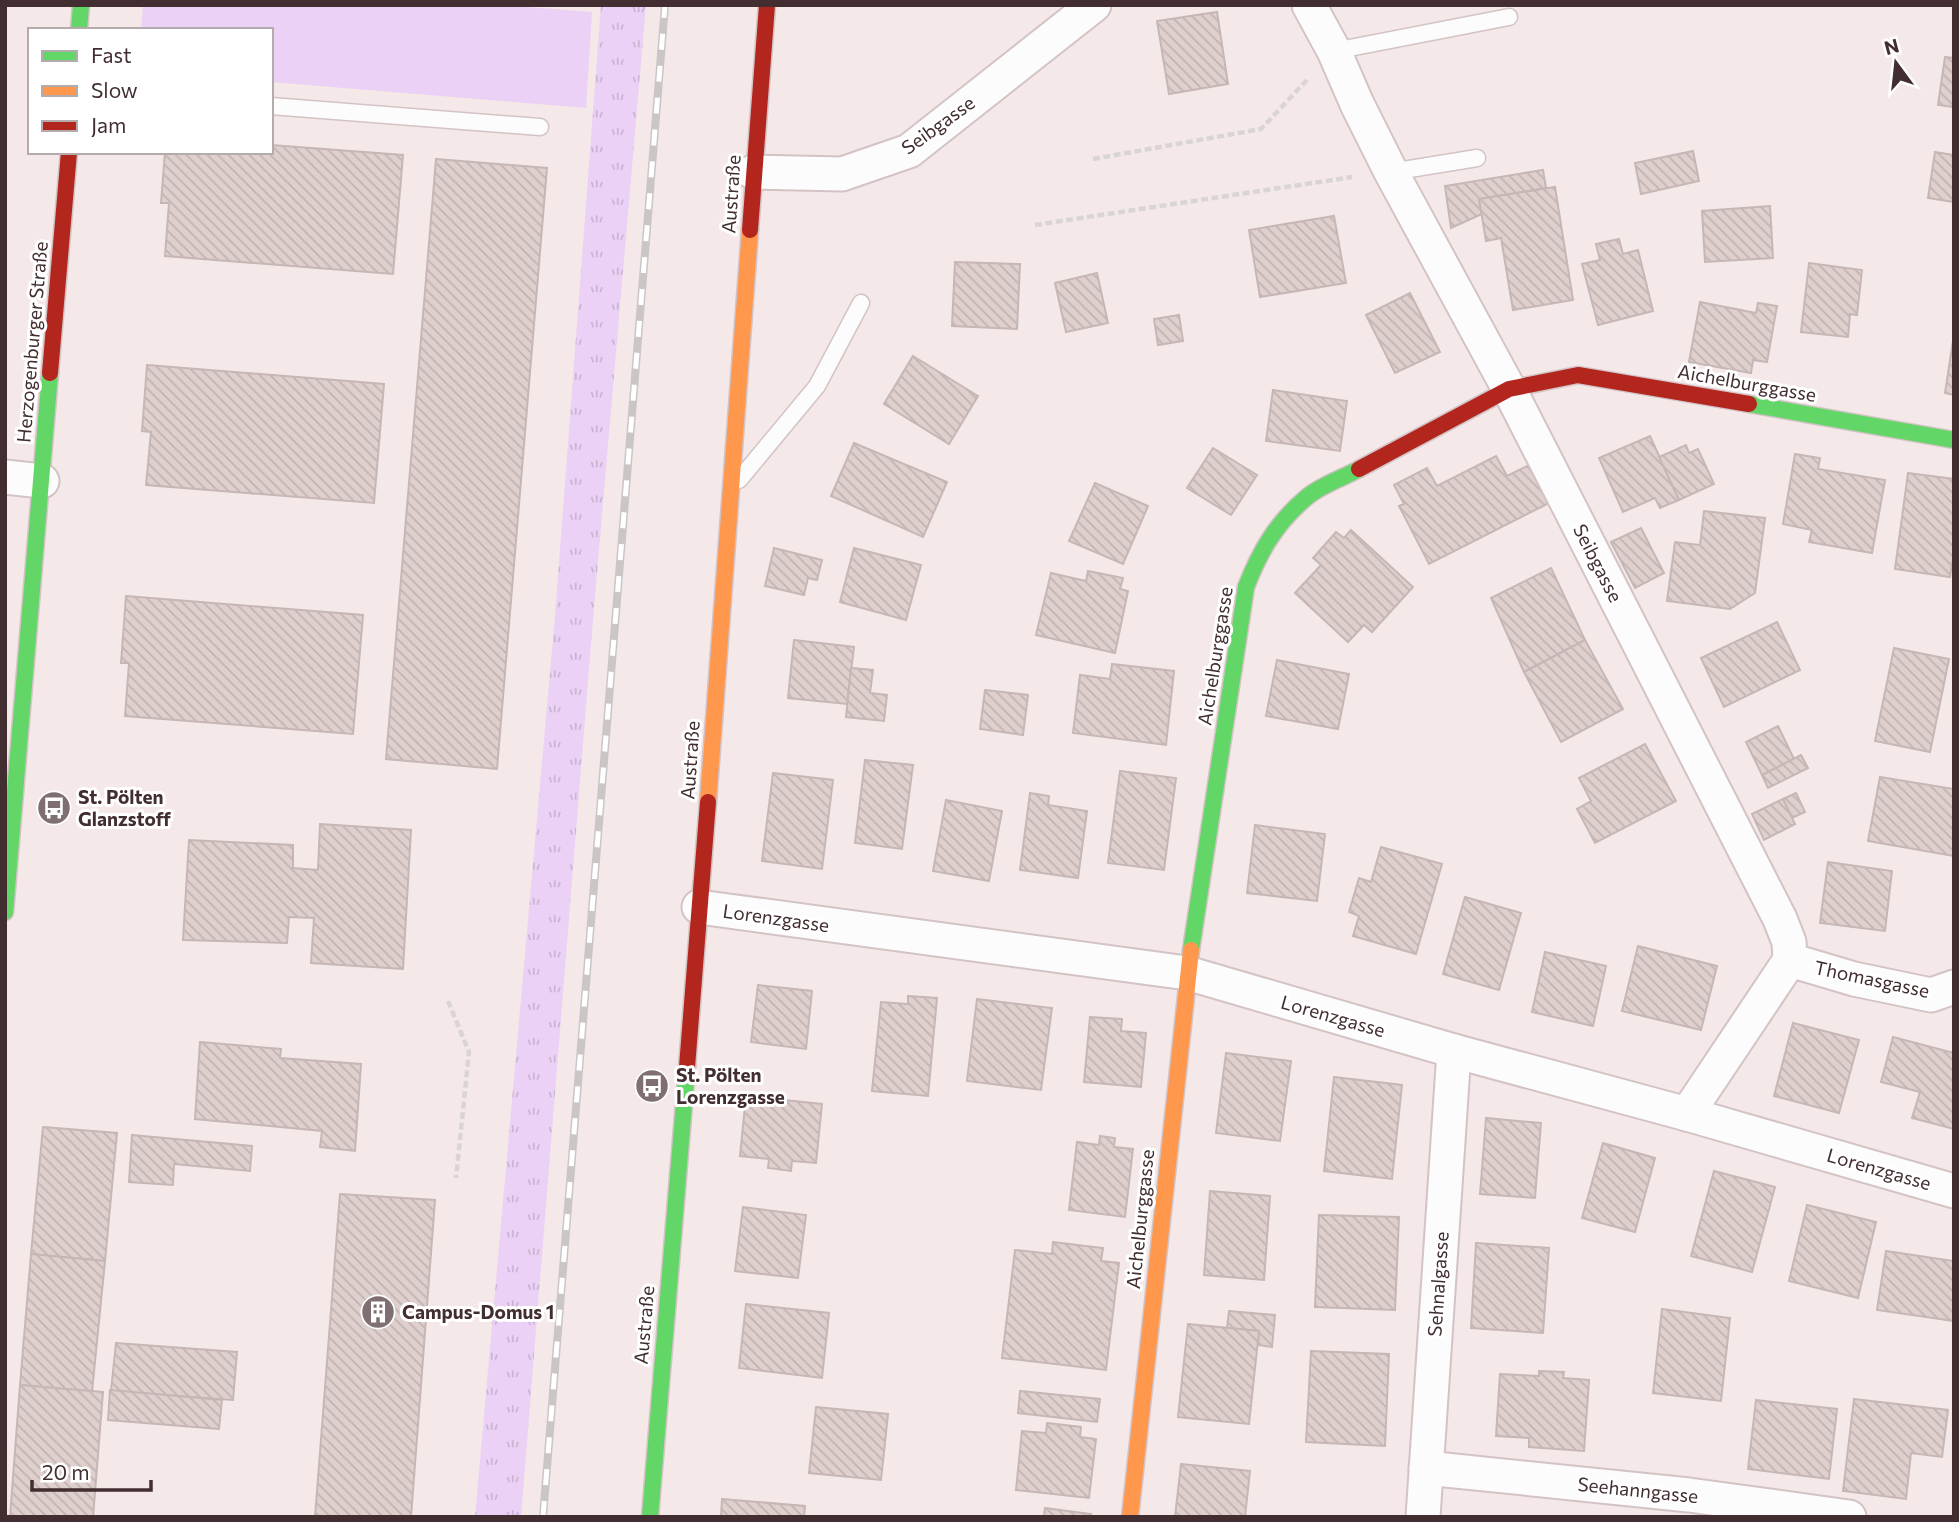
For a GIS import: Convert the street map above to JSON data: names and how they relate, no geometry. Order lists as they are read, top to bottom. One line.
{"streets":{"street":["Seibgasse","Austraße","Herzogenburger Straße","Aichelburggasse","Lorenzgasse","Thomasgasse","Sehnalgasse","Seehanngasse"]},"crossings":[["Seibgasse","Austraße"],["Seibgasse","Aichelburggasse"],["Seibgasse","Thomasgasse"],["Austraße","Lorenzgasse"],["Aichelburggasse","Lorenzgasse"],["Lorenzgasse","Sehnalgasse"],["Sehnalgasse","Seehanngasse"]],"places":{"bus stop":["St. Pölten Glanzstoff","St. Pölten Lorenzgasse"],"building":["Campus-Domus 1"]},"legend":["Fast","Slow","Jam"],"scale_bar":"20 m","north":"top"}
